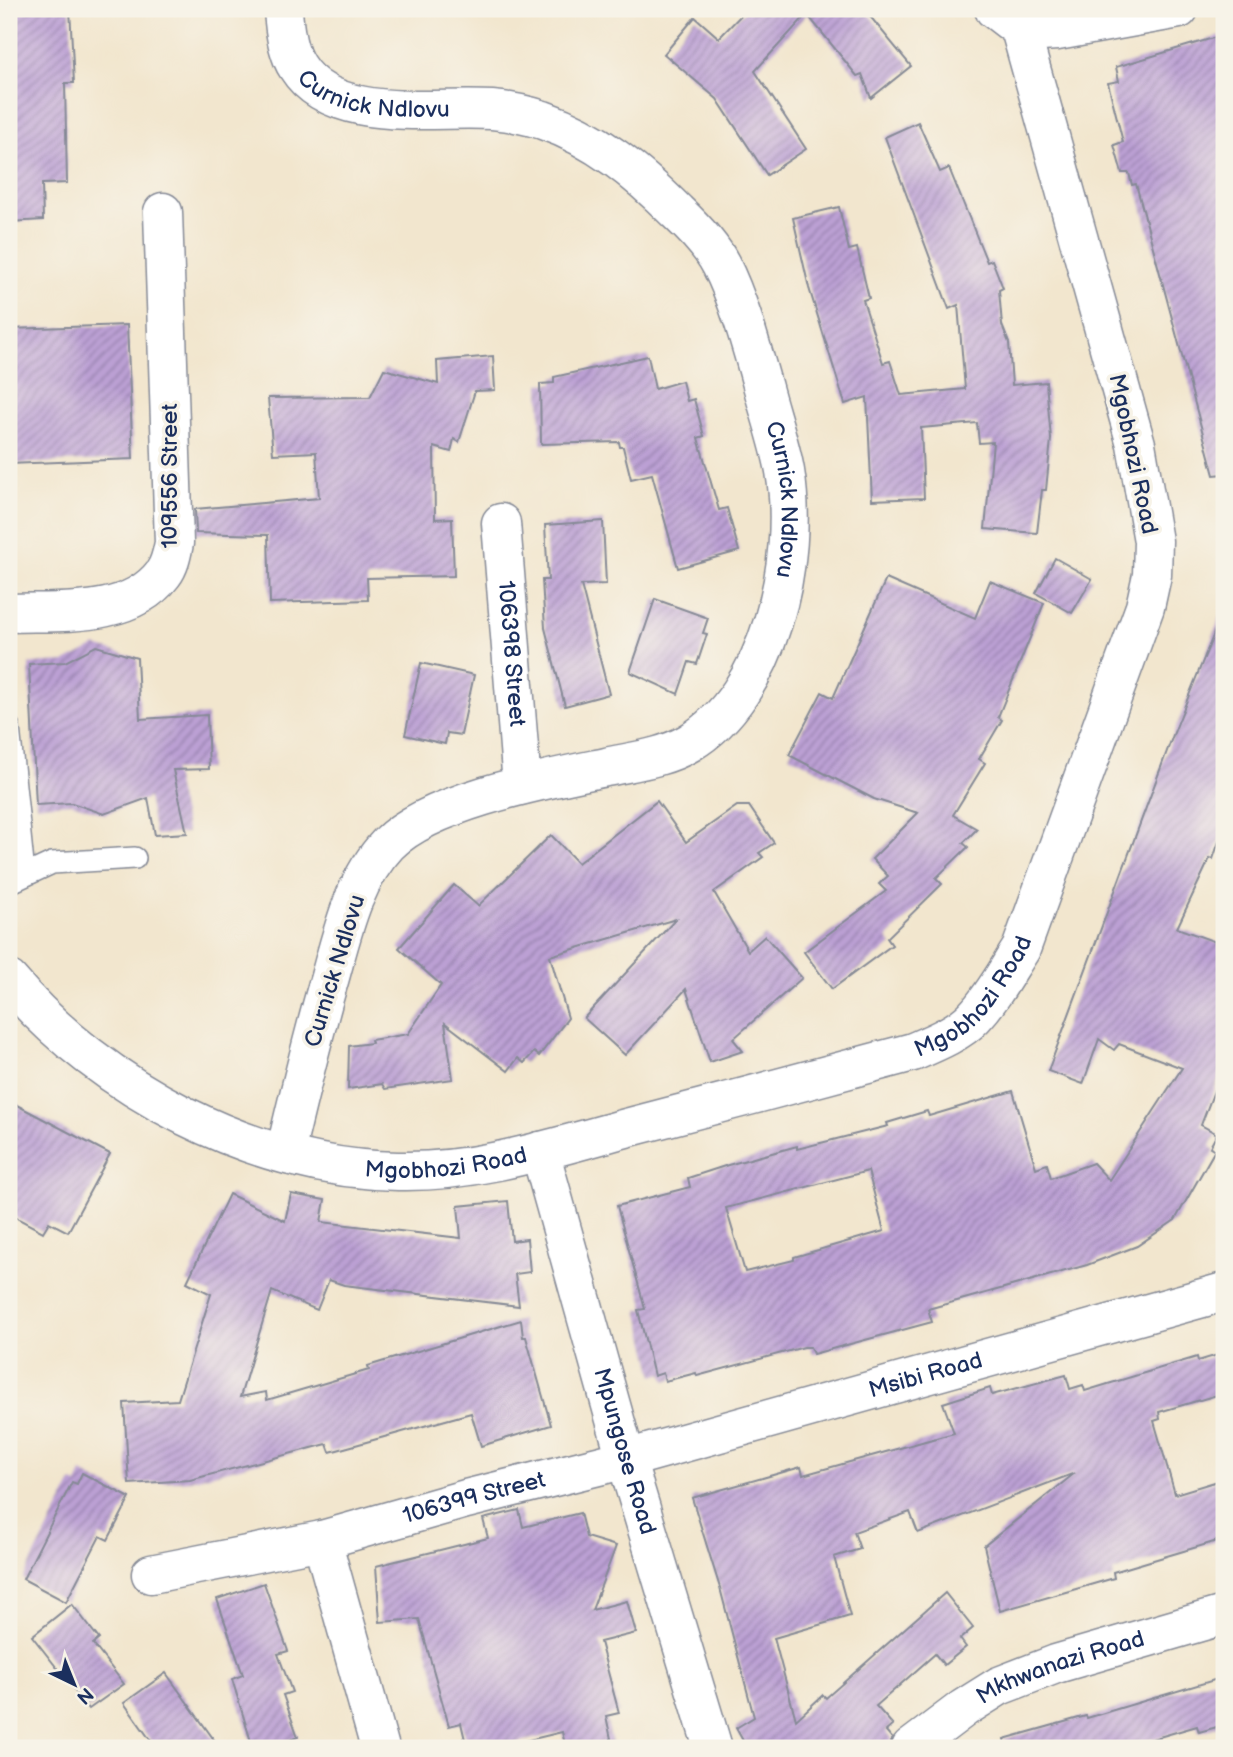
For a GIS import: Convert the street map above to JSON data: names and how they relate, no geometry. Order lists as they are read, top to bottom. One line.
{"streets":{"street":["Curnick Ndlovu","Mgobhozi Road","109556 Street","106398 Street","Msibi Road","Mpungose Road","106399 Street","Mkhwanazi Road"]},"crossings":[["Curnick Ndlovu","Mgobhozi Road"],["Curnick Ndlovu","106398 Street"],["Mgobhozi Road","Mpungose Road"],["Msibi Road","Mpungose Road"],["Msibi Road","106399 Street"],["Mpungose Road","106399 Street"]],"north":"bottom right"}
